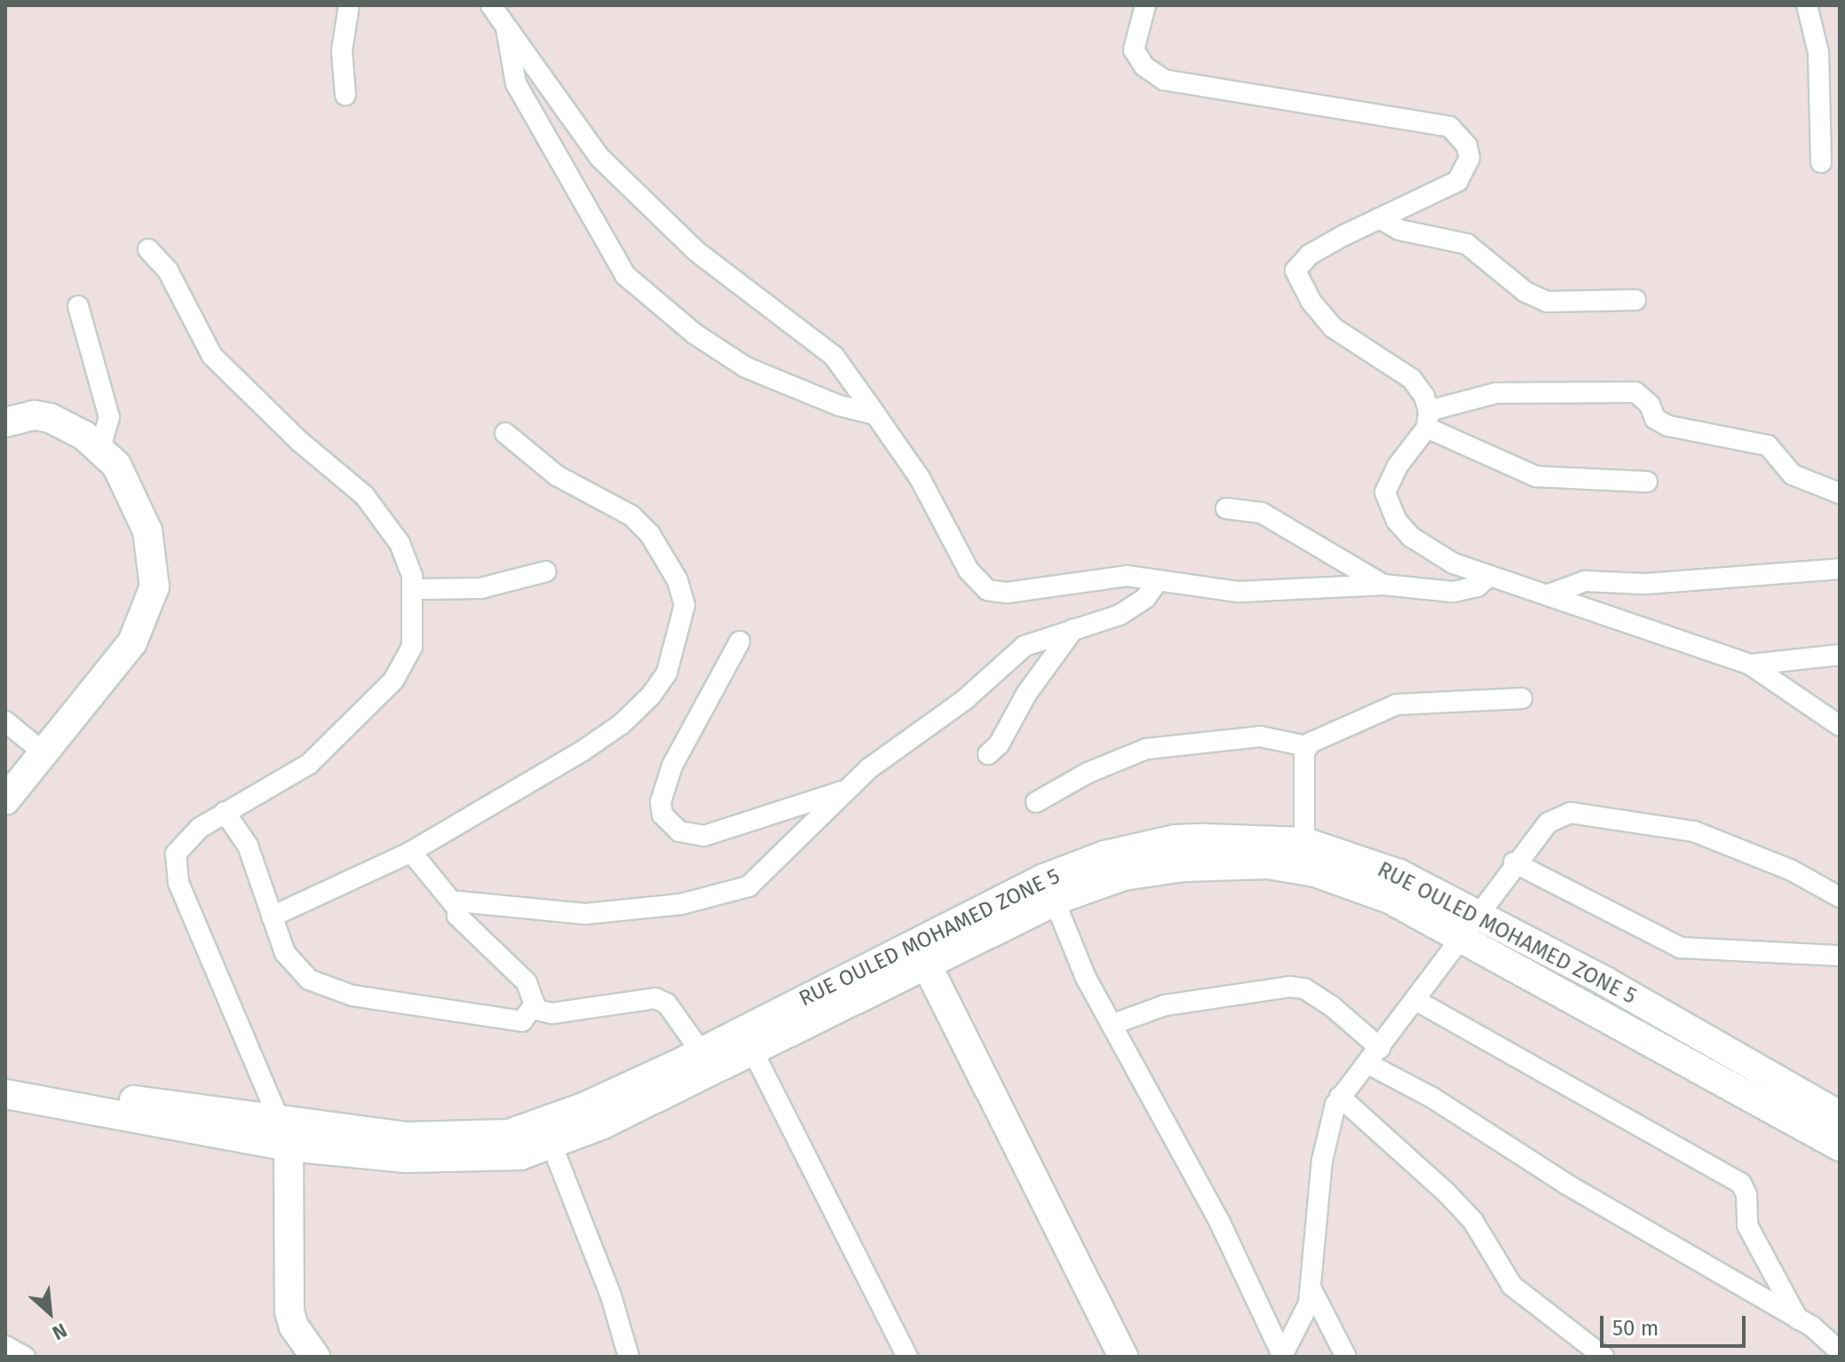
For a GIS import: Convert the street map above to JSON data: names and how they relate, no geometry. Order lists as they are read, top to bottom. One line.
{"streets":{"street":["RUE OULED MOHAMED ZONE 5"]},"scale_bar":"50 m","north":"bottom right"}
